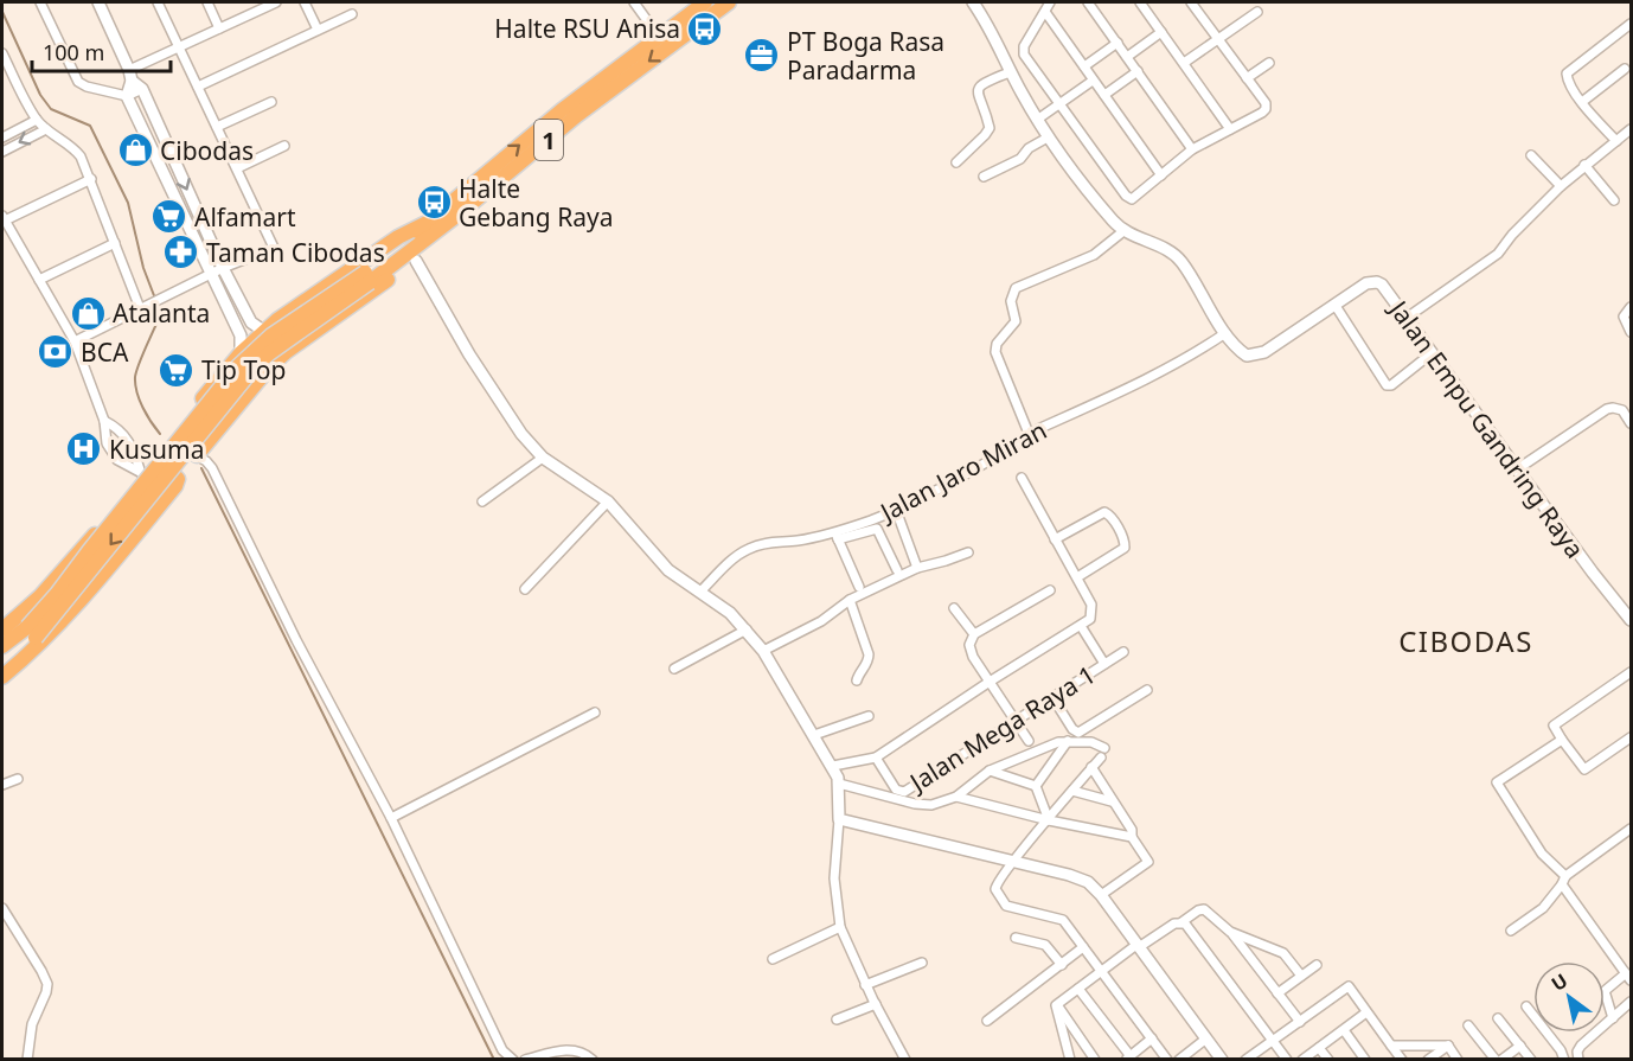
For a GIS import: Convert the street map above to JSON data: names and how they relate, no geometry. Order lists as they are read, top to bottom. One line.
{"streets":{"highway":["1"],"street":["Jalan Empu Gandring Raya","Jalan Jaro Miran","Jalan Mega Raya 1"]},"crossings":[["Jalan Empu Gandring Raya","Jalan Jaro Miran"]],"districts":["CIBODAS"],"places":{"bus stop":["Halte RSU Anisa","Halte Gebang Raya"],"office":["PT Boga Rasa Paradarma"],"shop":["Cibodas","Atalanta"],"supermarket":["Alfamart","Tip Top"],"pharmacy":["Taman Cibodas"],"bank":["BCA"],"hospital":["Kusuma"]},"scale_bar":"100 m","north":"top left"}
